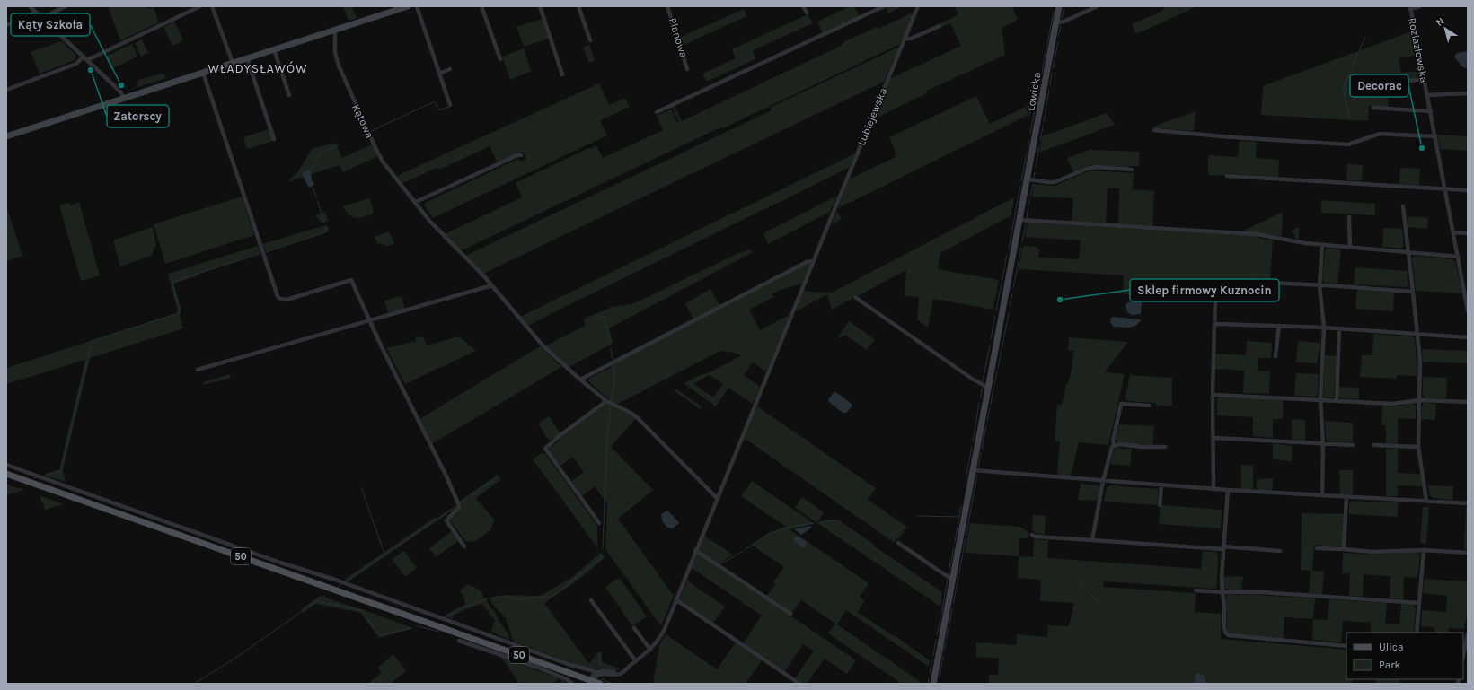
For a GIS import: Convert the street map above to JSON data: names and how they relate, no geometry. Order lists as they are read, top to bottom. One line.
{"streets":{"main road":["50"],"street":["Planowa","Rozlazłowska","Łowicka","Lubiejewska","Kątowa"]},"crossings":[["Lubiejewska","Kątowa"]],"districts":["WŁADYSŁAWÓW"],"places":["Zatorscy","Kąty Szkoła","Decorac","Sklep firmowy Kuznocin"],"legend":["Ulica","Park"],"north":"top left"}
